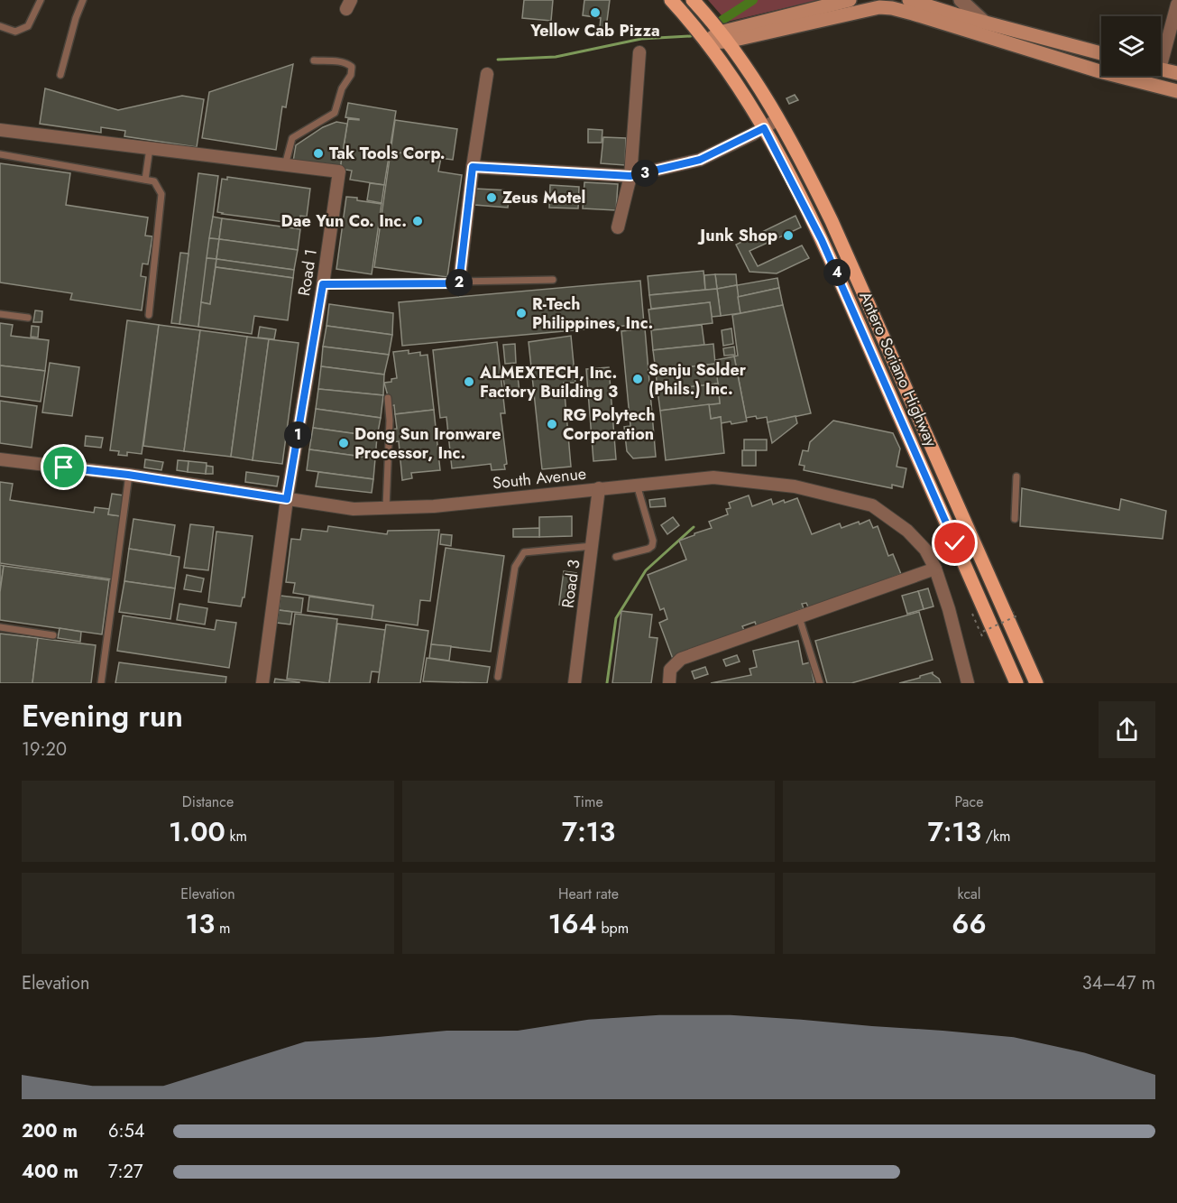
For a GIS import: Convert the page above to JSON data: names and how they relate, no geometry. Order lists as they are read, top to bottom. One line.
{"streets":{"main road":["Antero Soriano Highway"],"street":["Road 1","South Avenue","Road 3"]},"crossings":[["Road 1","South Avenue"],["South Avenue","Road 3"]],"places":["Yellow Cab Pizza","Tak Tools Corp.","Zeus Motel","Dae Yun Co. Inc.","Junk Shop","R-Tech Philippines, Inc.","Senju Solder (Phils.) Inc.","ALMEXTECH, Inc. Factory Building 3","RG Polytech Corporation","Dong Sun Ironware Processor, Inc."],"page":{"pins":["3","4","2","1"],"heading":["Evening run","19:20"],"stats":[["Distance","1.00 km"],["Time","7:13"],["Pace","7:13 /km"],["Elevation","13 m"],["Heart rate","164 bpm"],["kcal","66"]],"chart":["Elevation","34–47 m"],"list":[{"name":"200 m","note":"6:54"},{"name":"400 m","note":"7:27"}]}}
